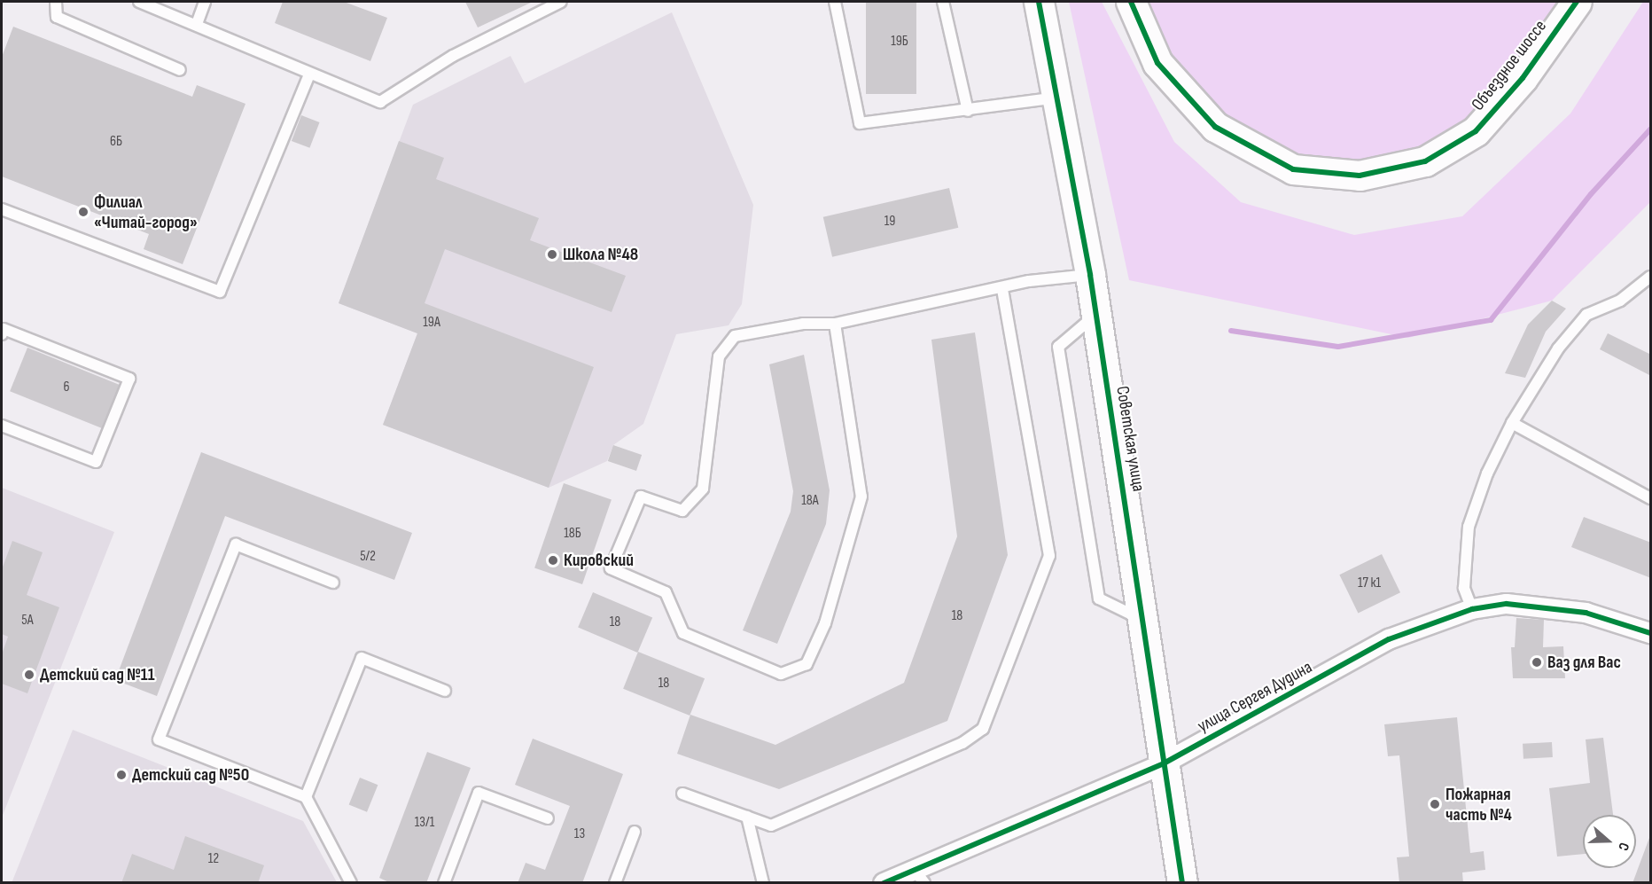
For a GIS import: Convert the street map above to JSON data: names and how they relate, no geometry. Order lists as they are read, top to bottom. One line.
{"streets":{"street":["Объездное шоссе","Советская улица","улица Сергея Дудина"]},"crossings":[["Советская улица","улица Сергея Дудина"]],"places":["Филиал «Читай-город»","Школа №48","Кировский","Ваз для Вас","Детский сад №11","Детский сад №50","Пожарная часть №4"],"house_numbers":["19Б","6Б","19","19А","6","18А","18Б","5/2","17 к1","18","5А","18","18","13/1","13","12"],"north":"right"}
